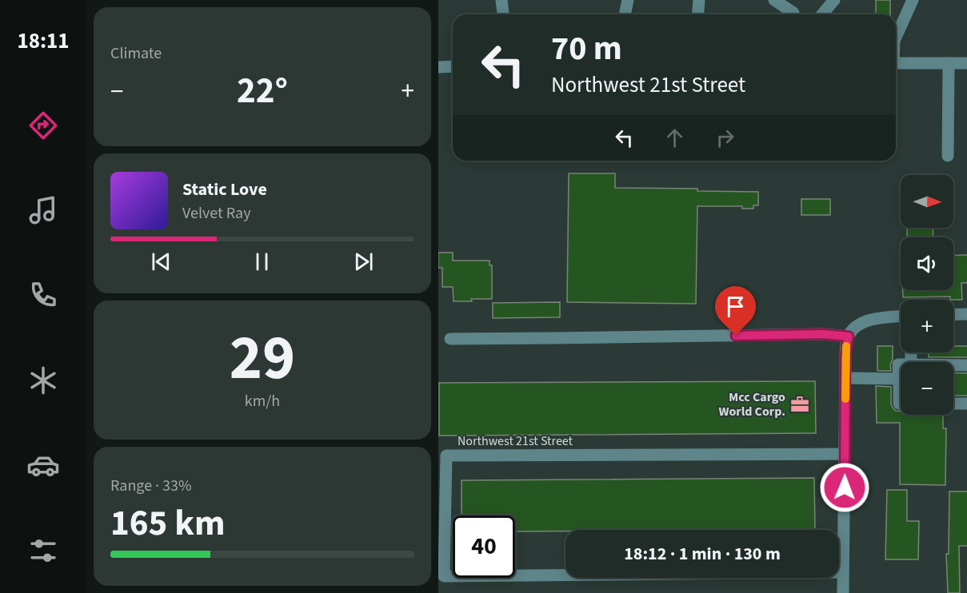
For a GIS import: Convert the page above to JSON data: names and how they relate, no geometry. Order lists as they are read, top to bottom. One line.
{"streets":{"street":["Northwest 21st Street"]},"places":{"office":["Mcc Cargo World Corp."]},"north":"right","page":{"tabs":"18:11","tile":["Climate",["29","km/h"],["Range · 33%","165 km"]],"turn":["70 m","Northwest 21st Street"],"heat":["−","22°","+"],"song":["Static Love","Velvet Ray"],"map_buttons":["+","−"],"limit":"40","trip":"18:12 · 1 min · 130 m"}}
